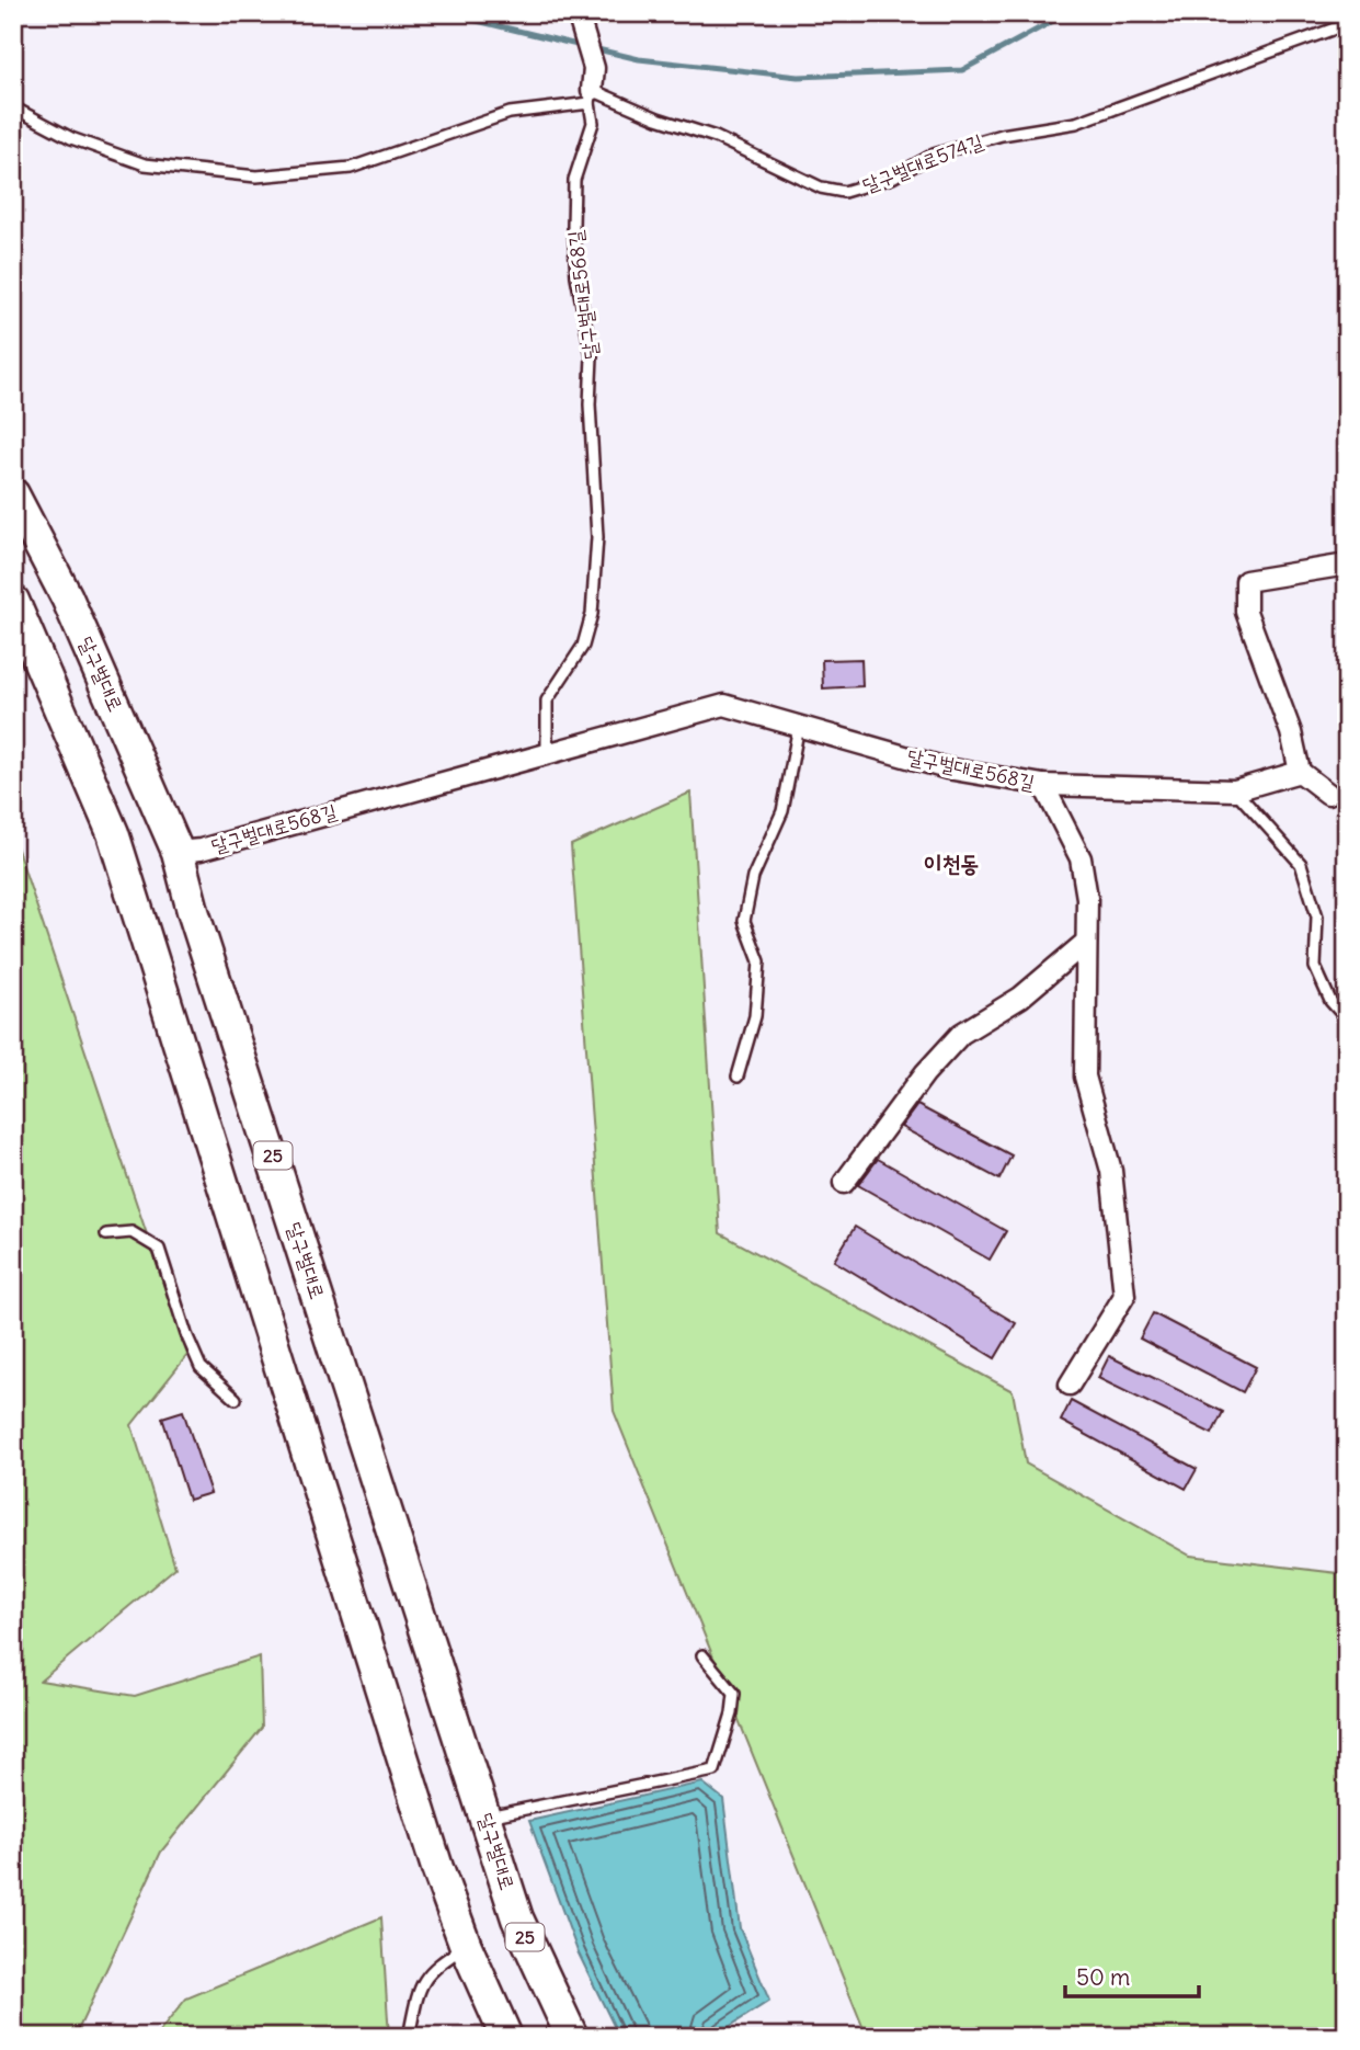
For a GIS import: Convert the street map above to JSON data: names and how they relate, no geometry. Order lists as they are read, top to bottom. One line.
{"streets":{"main road":["달구벌대로","25"],"street":["달구벌대로568길"],"lane":["달구벌대로574길"]},"crossings":[["달구벌대로574길","달구벌대로568길"],["달구벌대로568길","달구벌대로"]],"districts":["이천동"],"scale_bar":"50 m"}
